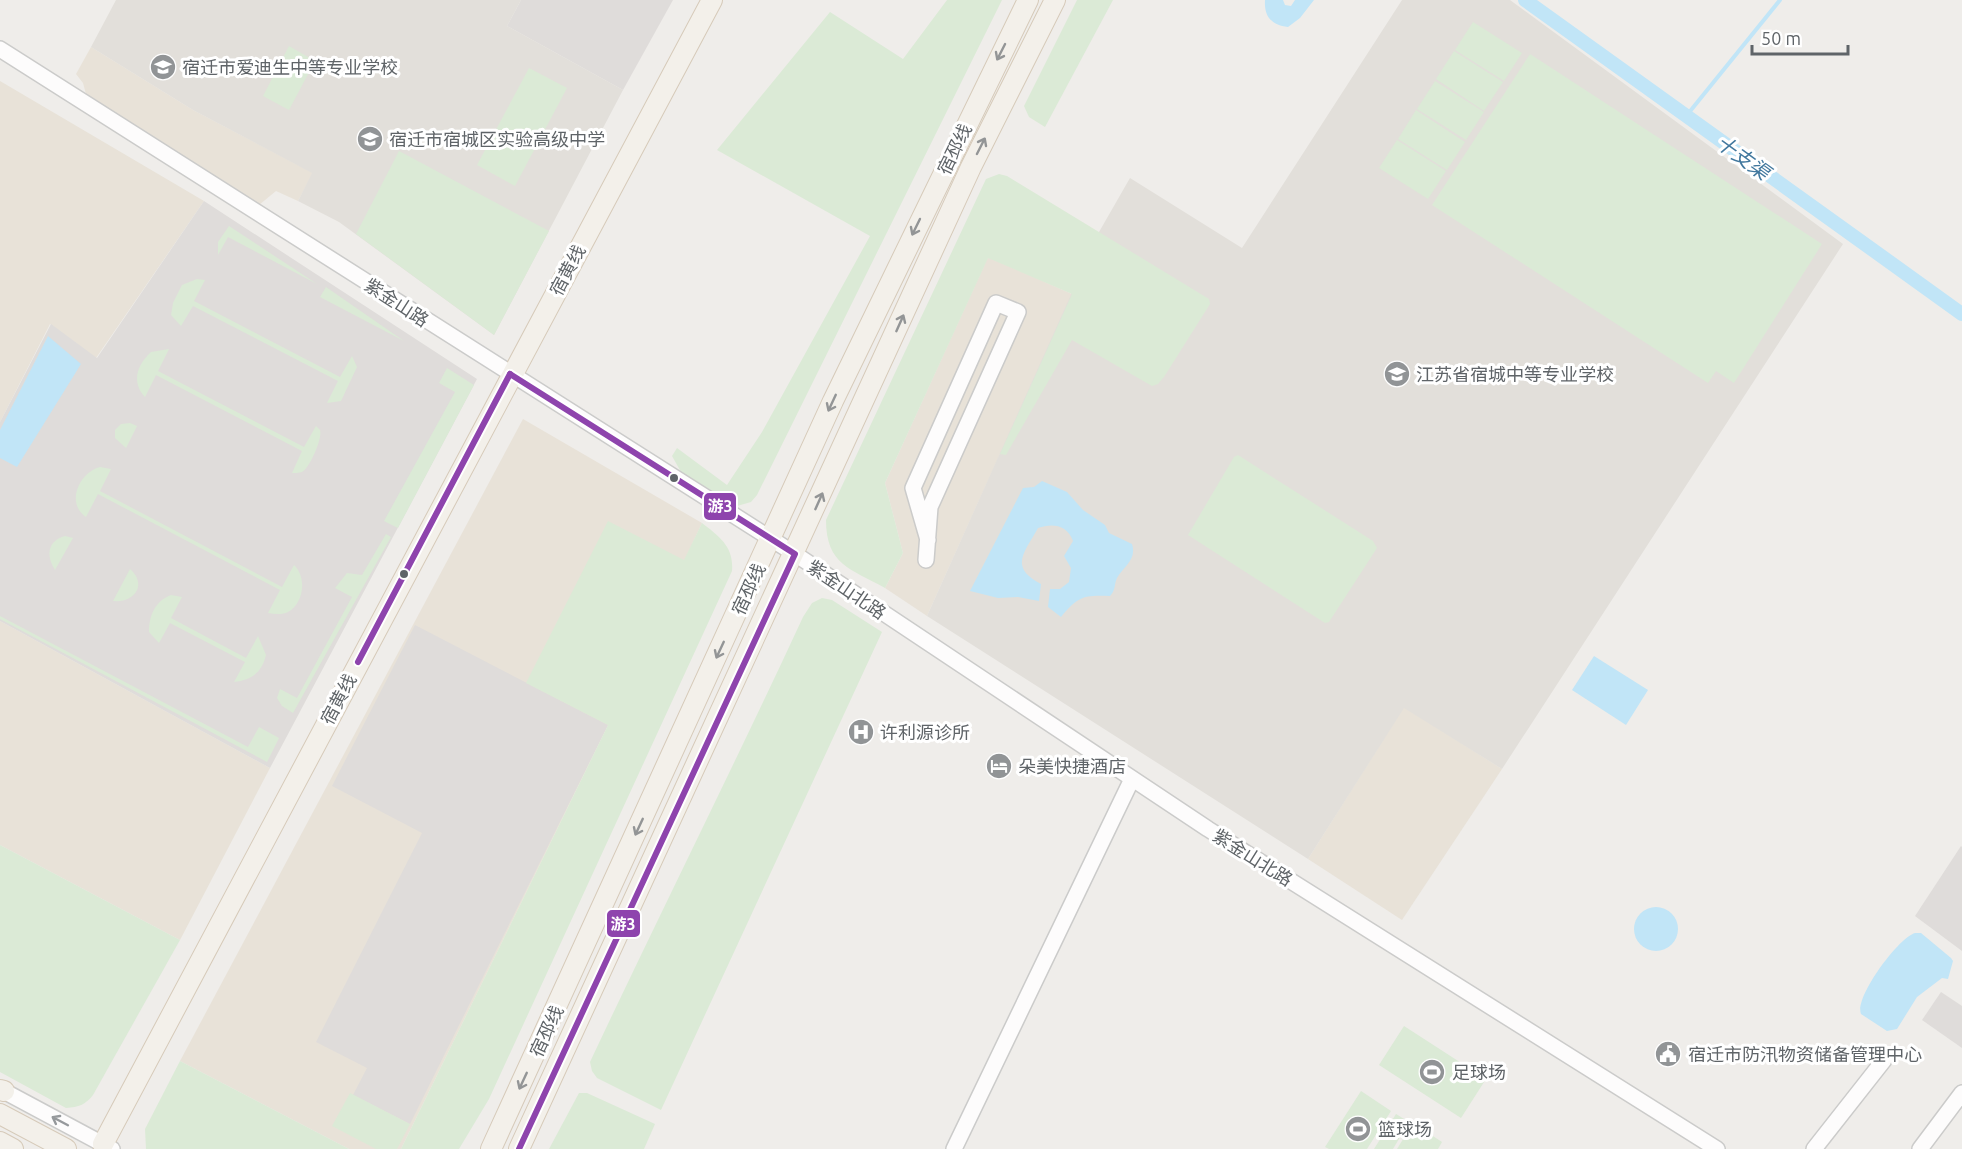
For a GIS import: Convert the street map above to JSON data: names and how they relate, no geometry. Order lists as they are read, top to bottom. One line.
{"streets":{"main road":["宿邳线","宿黄线"],"street":["紫金山路","紫金山北路"]},"crossings":[["宿邳线","紫金山路"],["宿邳线","紫金山北路"],["宿黄线","紫金山路"],["紫金山路","紫金山北路"]],"water":["十支渠"],"places":{"school or university":["宿迁市爱迪生中等专业学校","宿迁市宿城区实验高级中学","江苏省宿城中等专业学校"],"hospital":["许利源诊所"],"hotel":["朵美快捷酒店"],"public building":["宿迁市防汛物资储备管理中心"],"sports":["足球场","篮球场"]},"lines":["transit line 游3"],"scale_bar":"50 m"}
